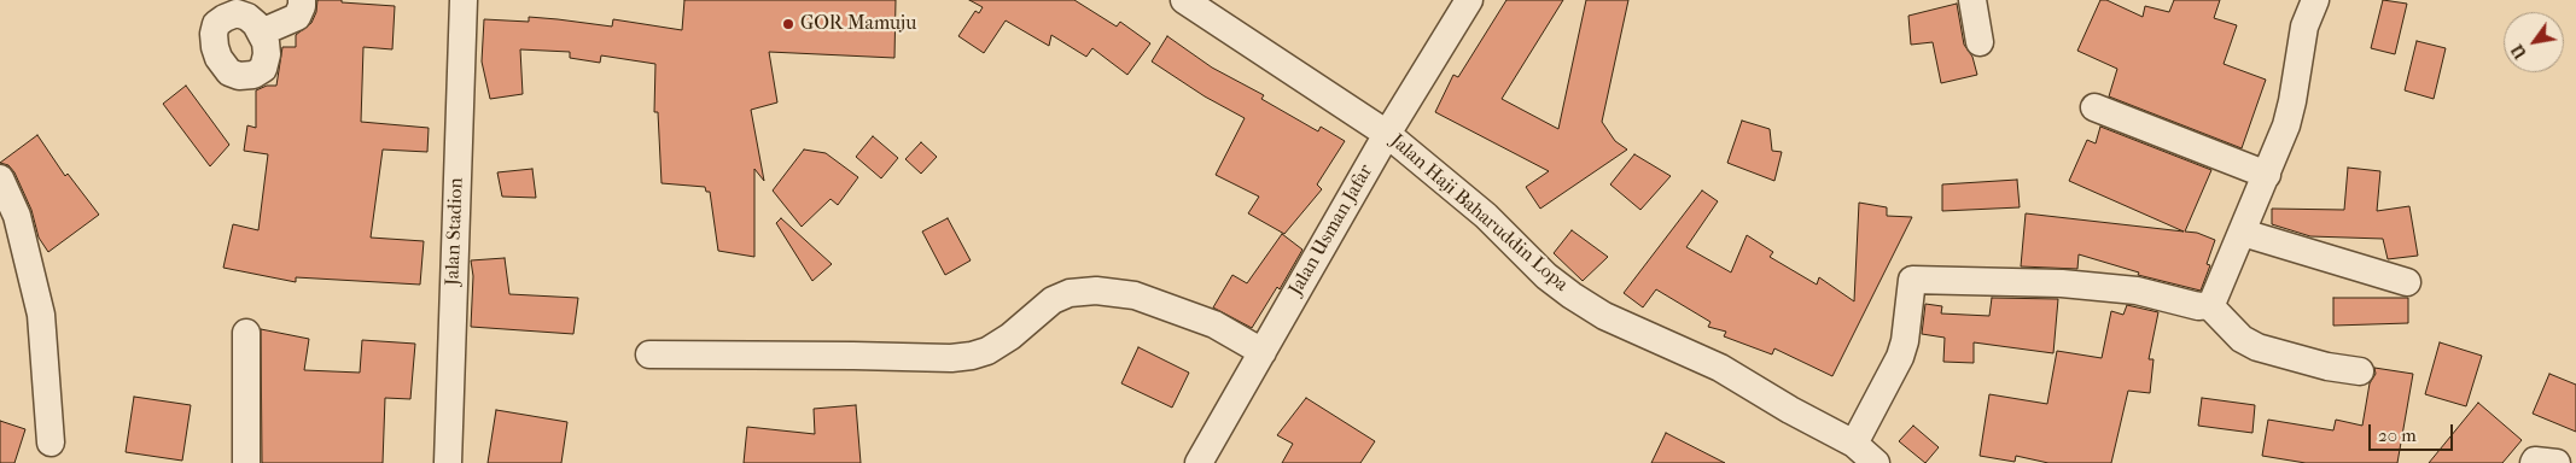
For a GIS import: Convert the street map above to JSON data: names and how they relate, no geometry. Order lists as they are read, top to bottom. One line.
{"streets":{"street":["Jalan Haji Baharuddin Lopa","Jalan Usman Jafar","Jalan Stadion"]},"crossings":[["Jalan Haji Baharuddin Lopa","Jalan Usman Jafar"]],"places":["GOR Mamuju"],"scale_bar":"20 m","north":"bottom left"}
